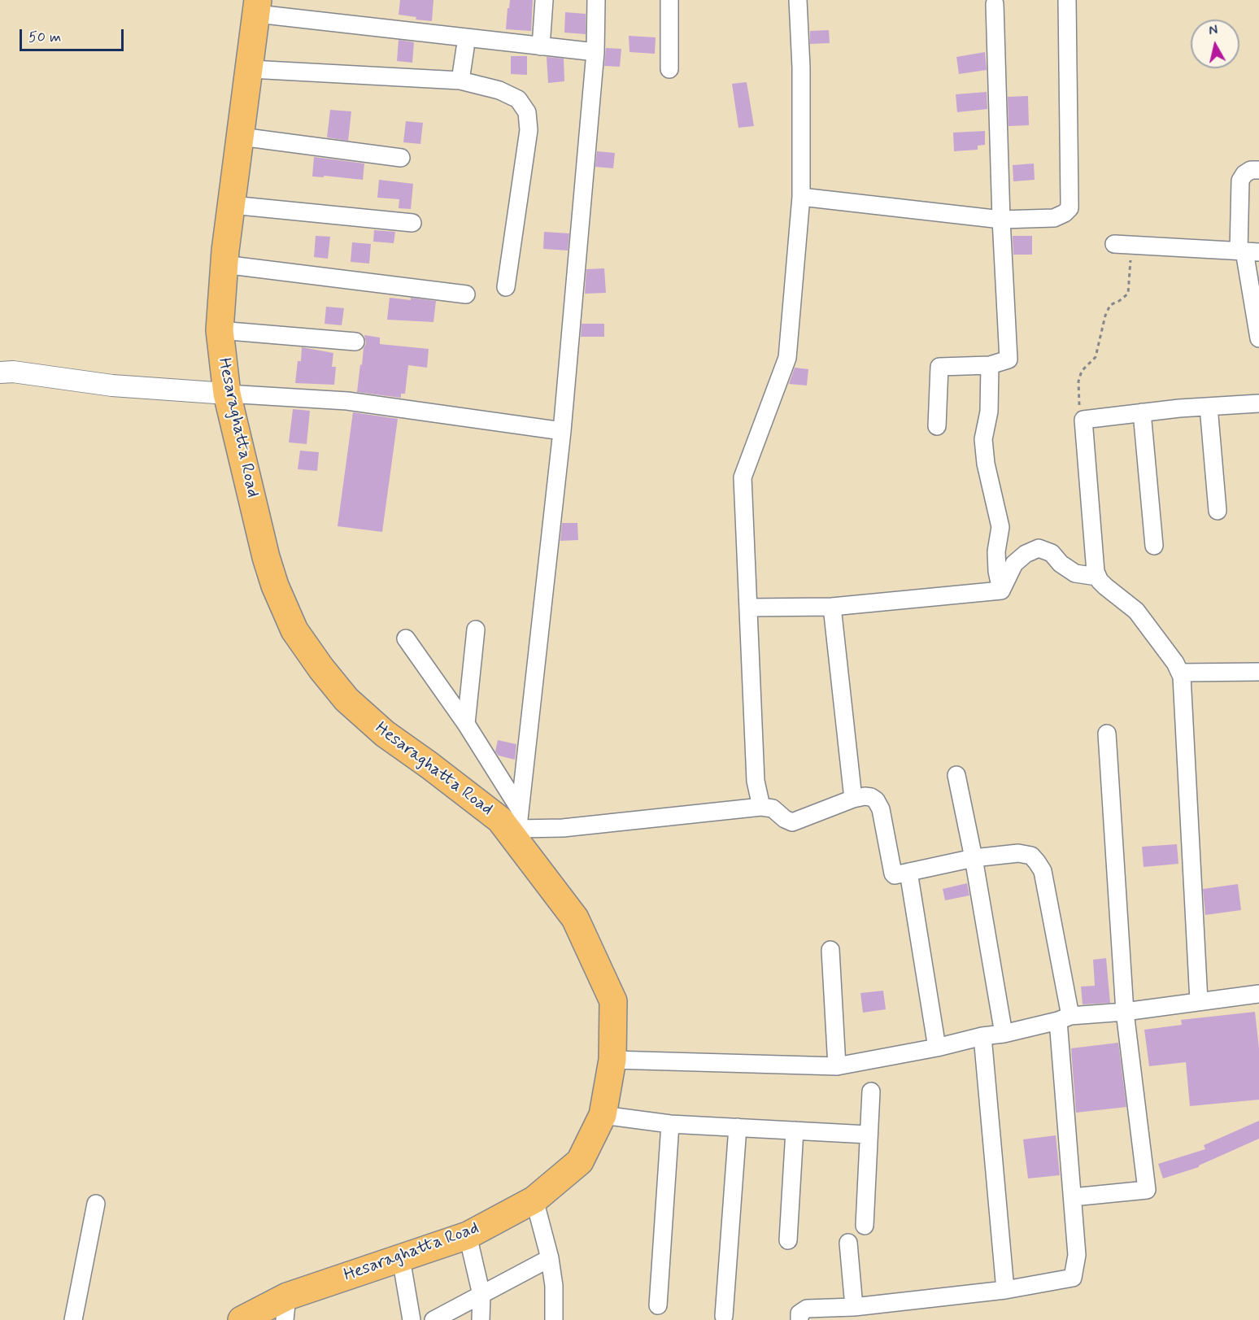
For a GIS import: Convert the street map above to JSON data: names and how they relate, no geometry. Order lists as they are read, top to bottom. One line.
{"streets":{"main road":["Hesaraghatta Road"]},"scale_bar":"50 m","north":"top"}
